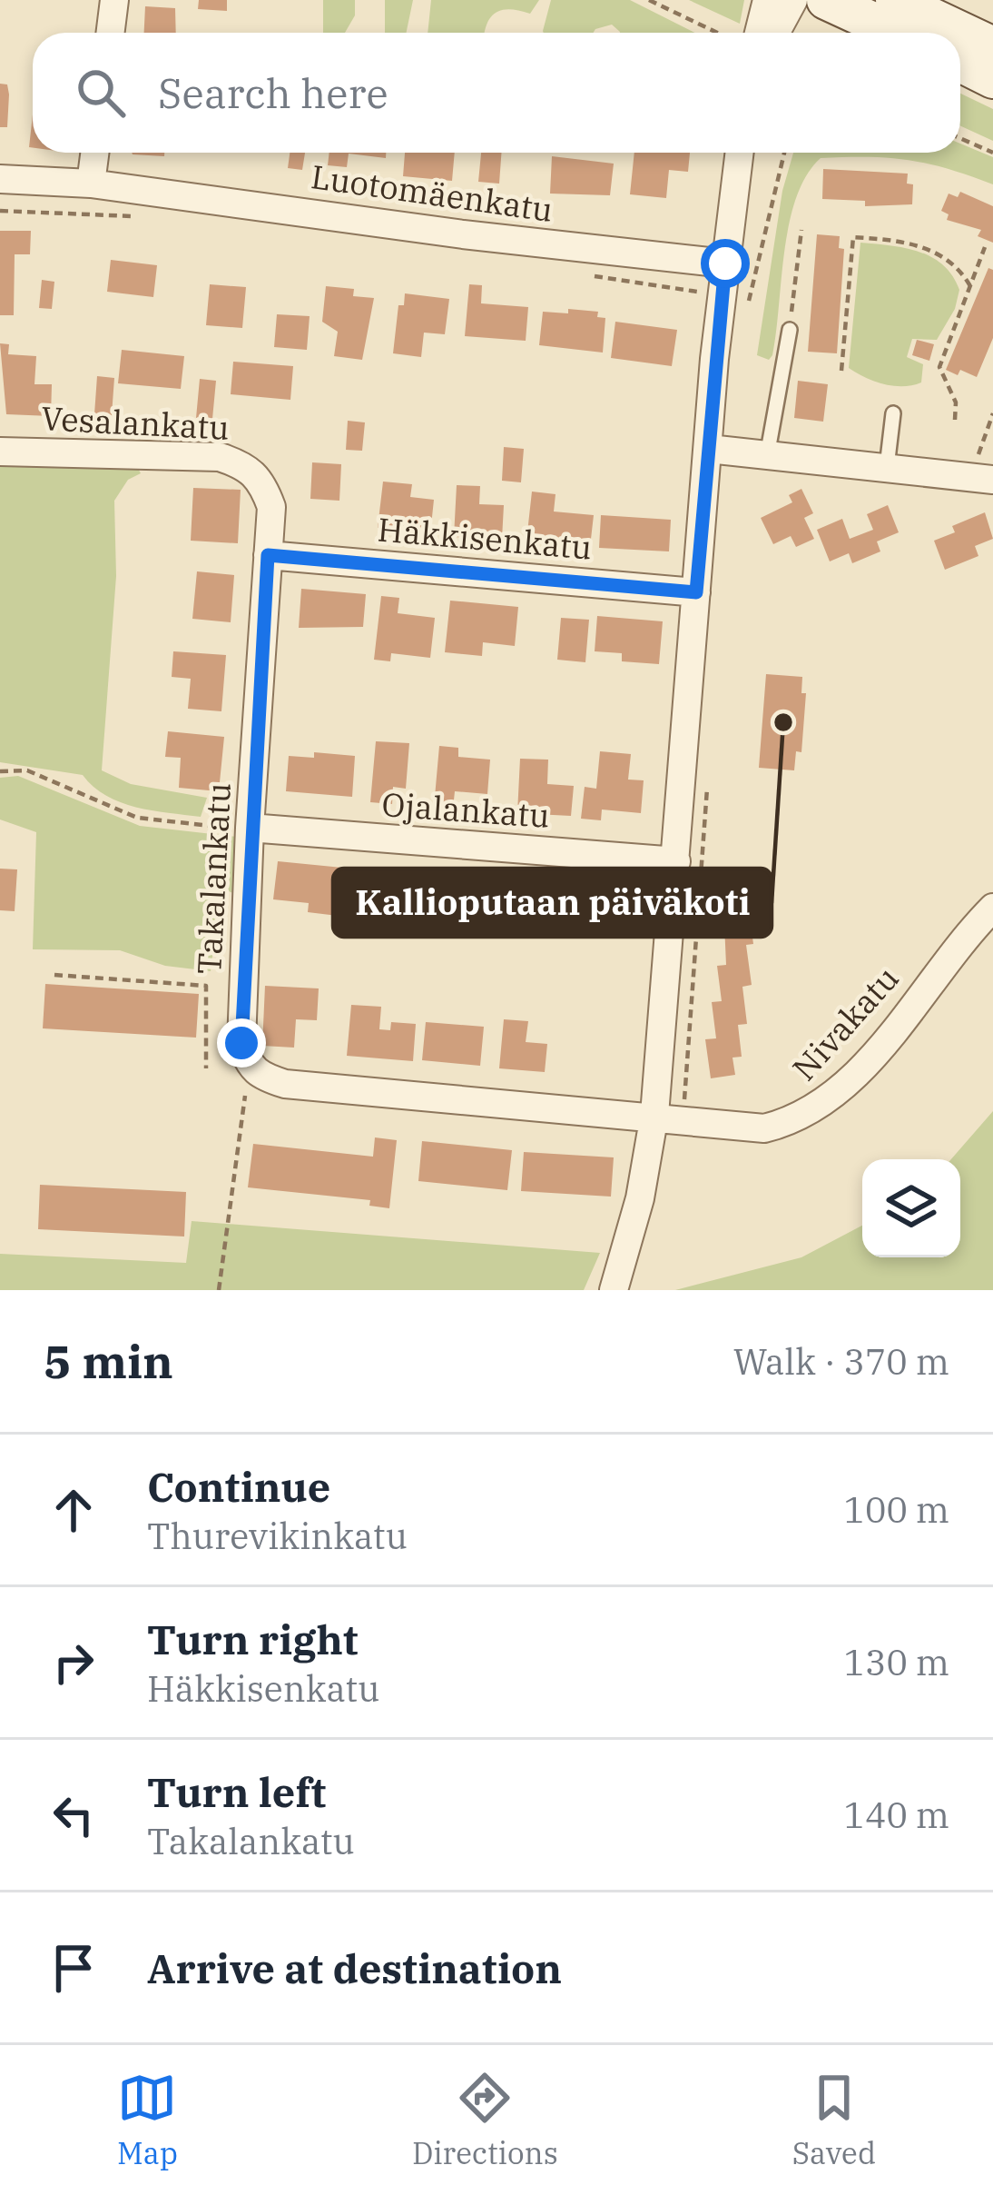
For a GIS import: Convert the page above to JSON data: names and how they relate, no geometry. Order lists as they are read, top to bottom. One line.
{"streets":{"street":["Luotomäenkatu","Vesalankatu","Häkkisenkatu","Ojalankatu","Takalankatu","Nivakatu"]},"crossings":[["Vesalankatu","Takalankatu"],["Häkkisenkatu","Takalankatu"],["Ojalankatu","Takalankatu"]],"places":["Kallioputaan päiväkoti"],"page":{"search":"Search here","heading":["5 min","Walk · 370 m"],"list":[["Continue","Thurevikinkatu","100 m"],["Turn right","Häkkisenkatu","130 m"],["Turn left","Takalankatu","140 m"],"Arrive at destination"],"nav":["Map","Directions","Saved"]}}
